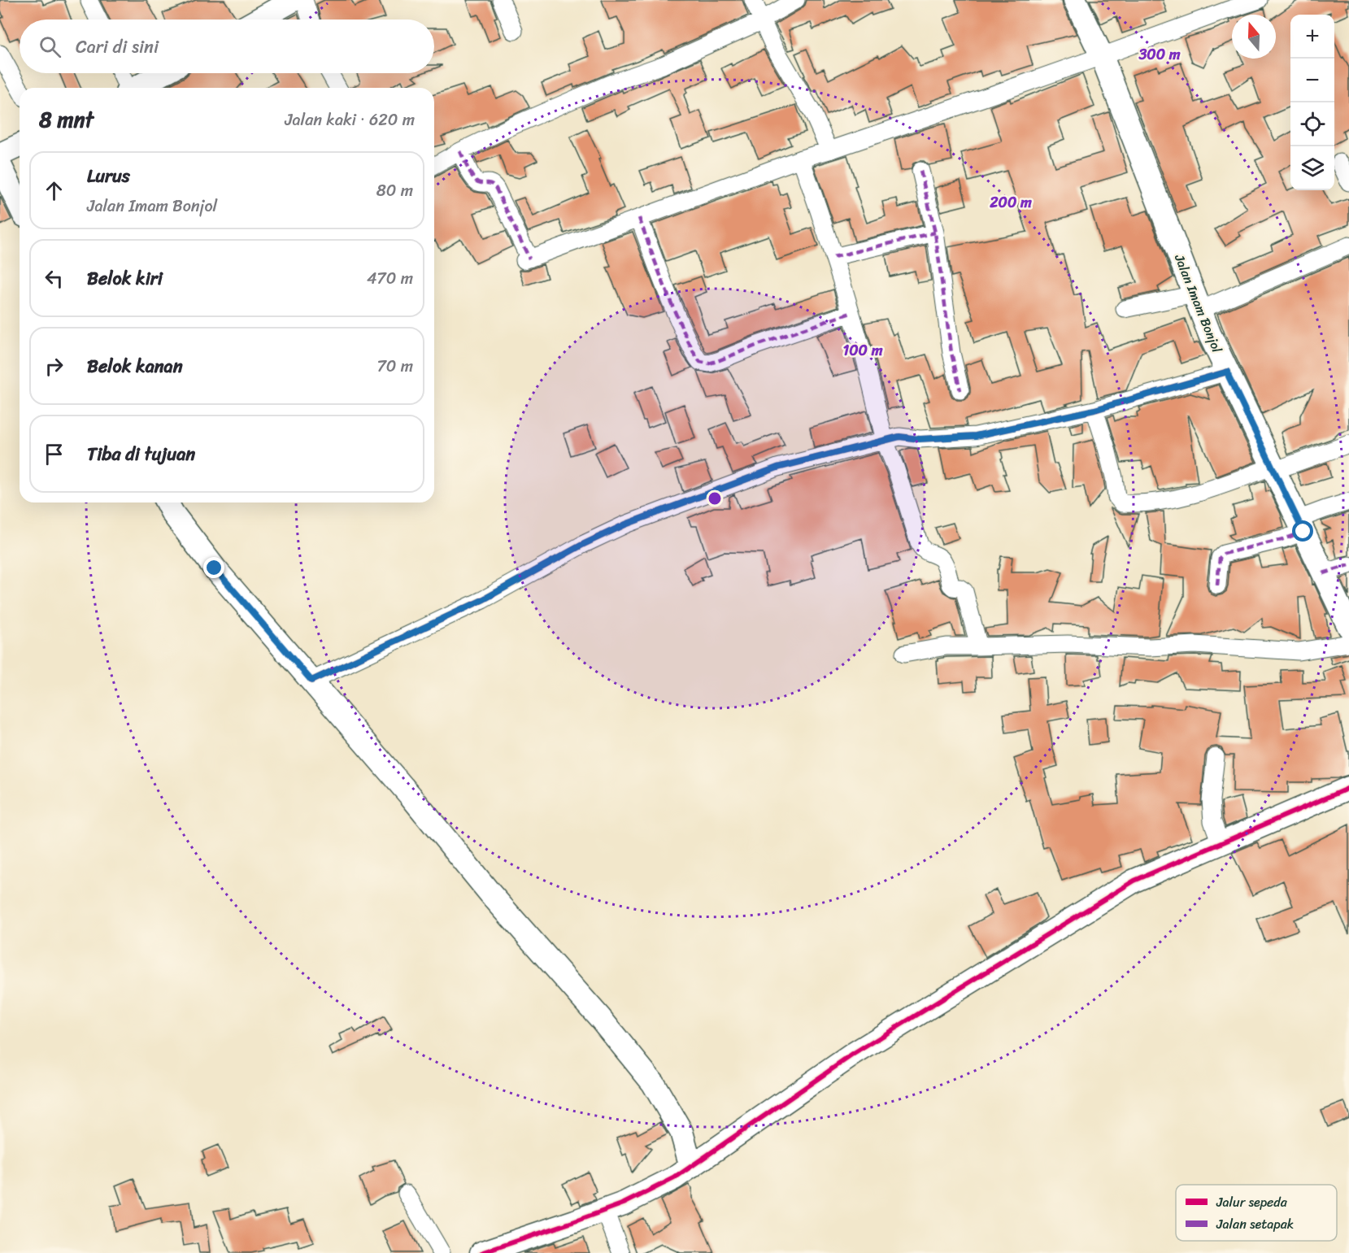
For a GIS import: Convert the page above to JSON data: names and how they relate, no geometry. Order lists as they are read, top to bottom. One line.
{"streets":{"street":["Jalan Imam Bonjol"]},"legend":["Jalur sepeda","Jalan setapak"],"north":"top","page":{"map_buttons":["+","−"],"search":"Cari di sini","heading":["8 mnt","Jalan kaki · 620 m"],"list":[["Lurus","Jalan Imam Bonjol","80 m"],["Belok kiri","470 m"],["Belok kanan","70 m"],"Tiba di tujuan"]},"rings":["300 m","200 m","100 m"]}
